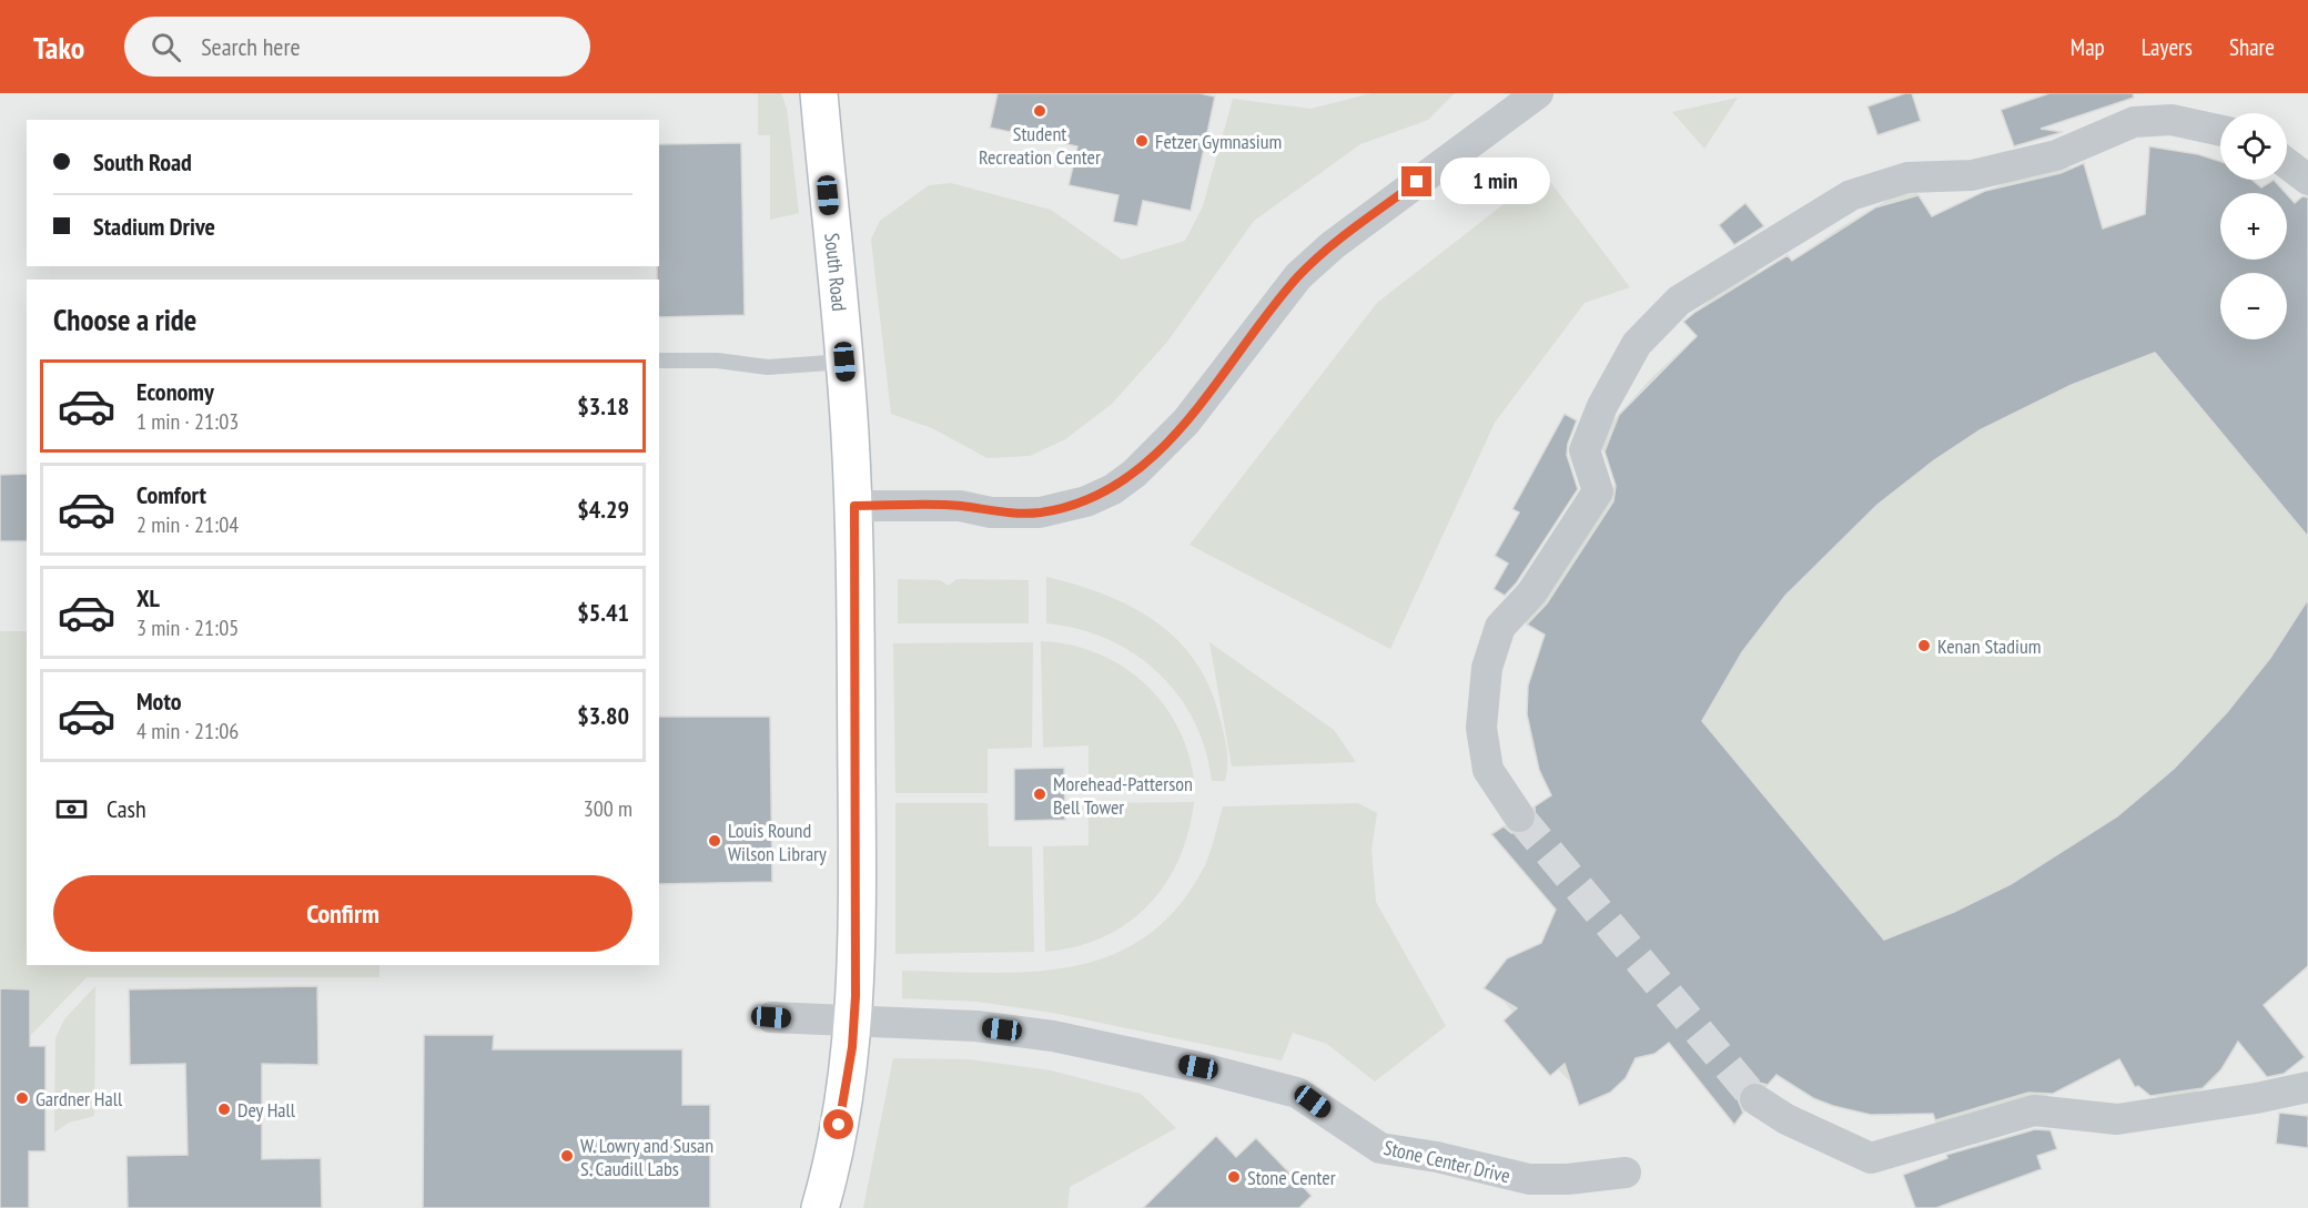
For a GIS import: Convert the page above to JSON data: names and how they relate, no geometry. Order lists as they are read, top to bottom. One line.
{"streets":{"main road":["South Road"],"street":["Stone Center Drive"]},"crossings":[["South Road","Stone Center Drive"]],"places":["Student Recreation Center","Fetzer Gymnasium","Kenan Stadium","Morehead-Patterson Bell Tower","Louis Round Wilson Library","Gardner Hall","Dey Hall","W. Lowry and Susan S. Caudill Labs","Stone Center"],"page":{"header":"Tako","search":"Search here","nav":["Map","Layers","Share"],"map_buttons":["+","−"],"banner":["South Road","Stadium Drive"],"bubble":"1 min","heading":"Choose a ride","list":[{"name":"Economy","note":"1 min · 21:03","value":"$3.18"},{"name":"Comfort","note":"2 min · 21:04","value":"$4.29"},{"name":"XL","note":"3 min · 21:05","value":"$5.41"},{"name":"Moto","note":"4 min · 21:06","value":"$3.80"}],"pay":["Cash","300 m"],"buttons":"Confirm"}}
